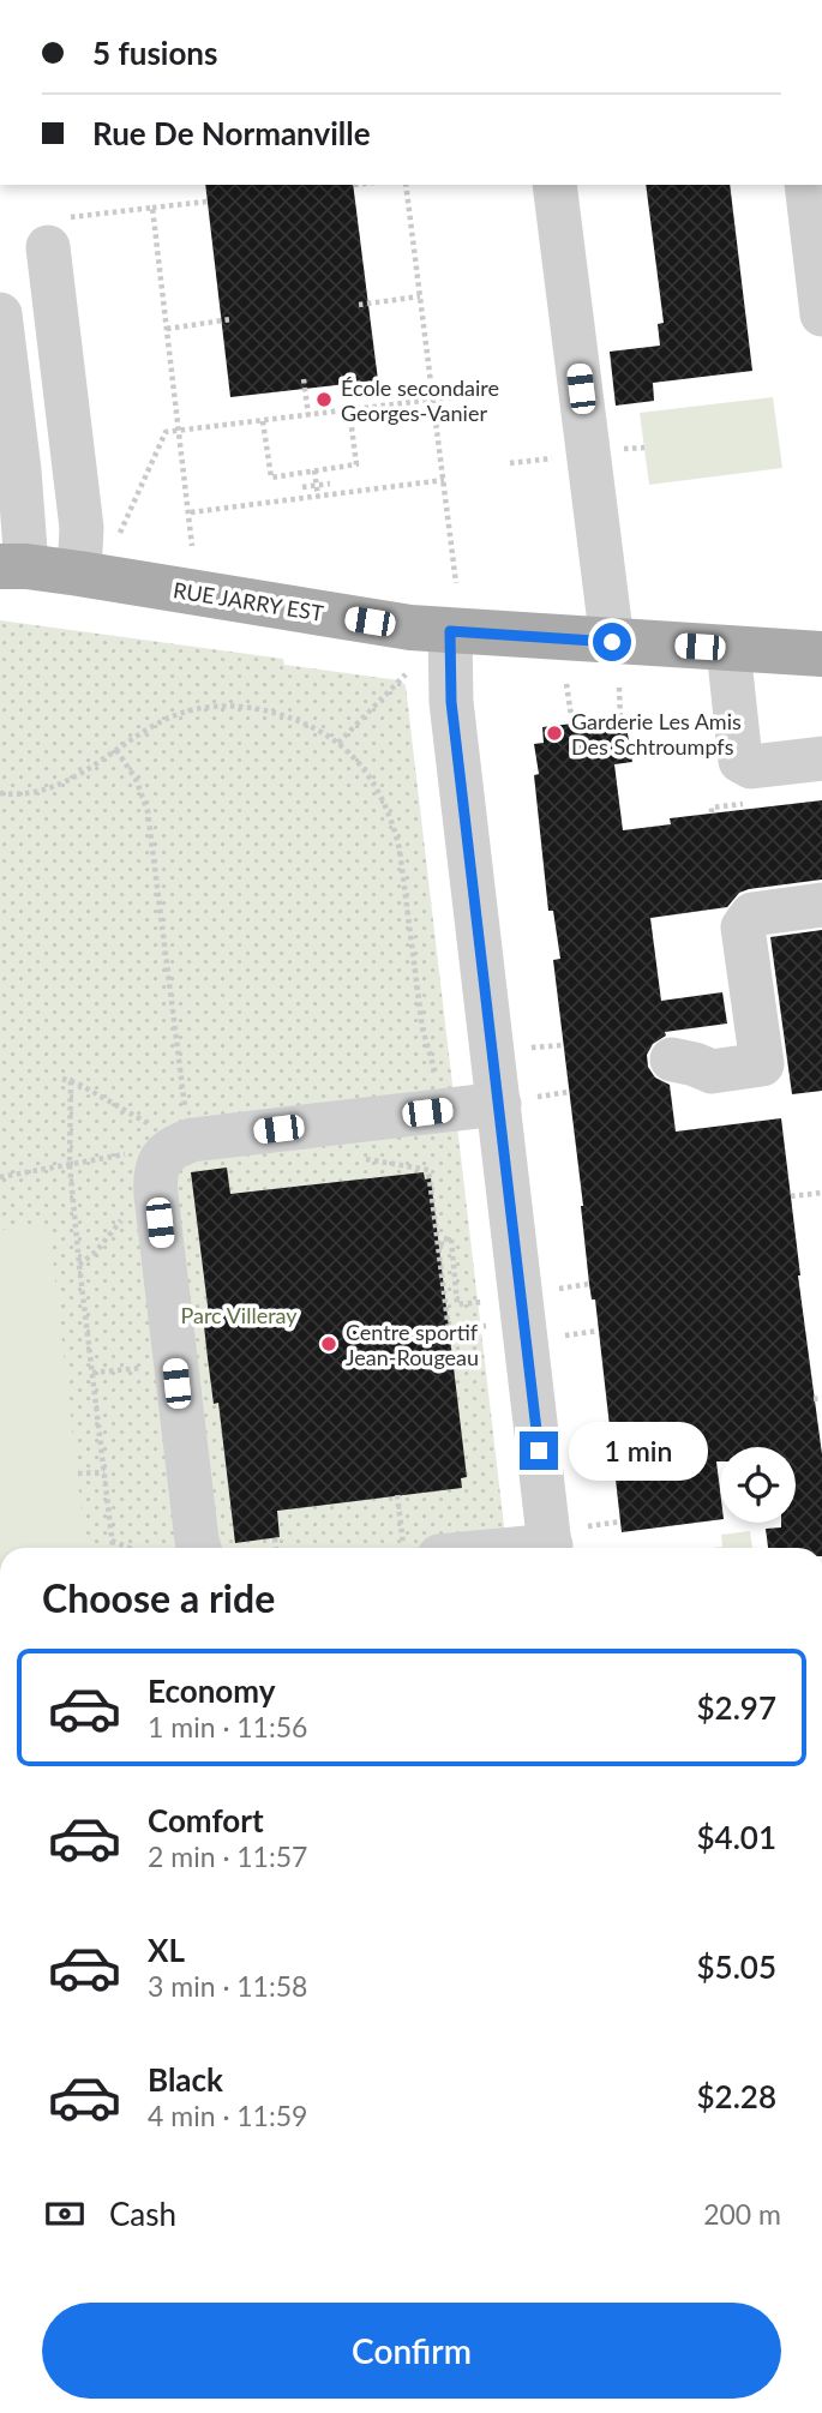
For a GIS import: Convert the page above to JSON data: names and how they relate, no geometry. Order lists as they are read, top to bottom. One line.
{"streets":{"main road":["RUE JARRY EST"]},"parks":["Parc Villeray"],"places":["École secondaire Georges-Vanier","Garderie Les Amis Des Schtroumpfs","Centre sportif Jean-Rougeau"],"page":{"banner":["5 fusions","Rue De Normanville"],"bubble":"1 min","heading":"Choose a ride","list":[{"name":"Economy","note":"1 min · 11:56","value":"$2.97"},{"name":"Comfort","note":"2 min · 11:57","value":"$4.01"},{"name":"XL","note":"3 min · 11:58","value":"$5.05"},{"name":"Black","note":"4 min · 11:59","value":"$2.28"}],"pay":["Cash","200 m"],"buttons":"Confirm"}}
